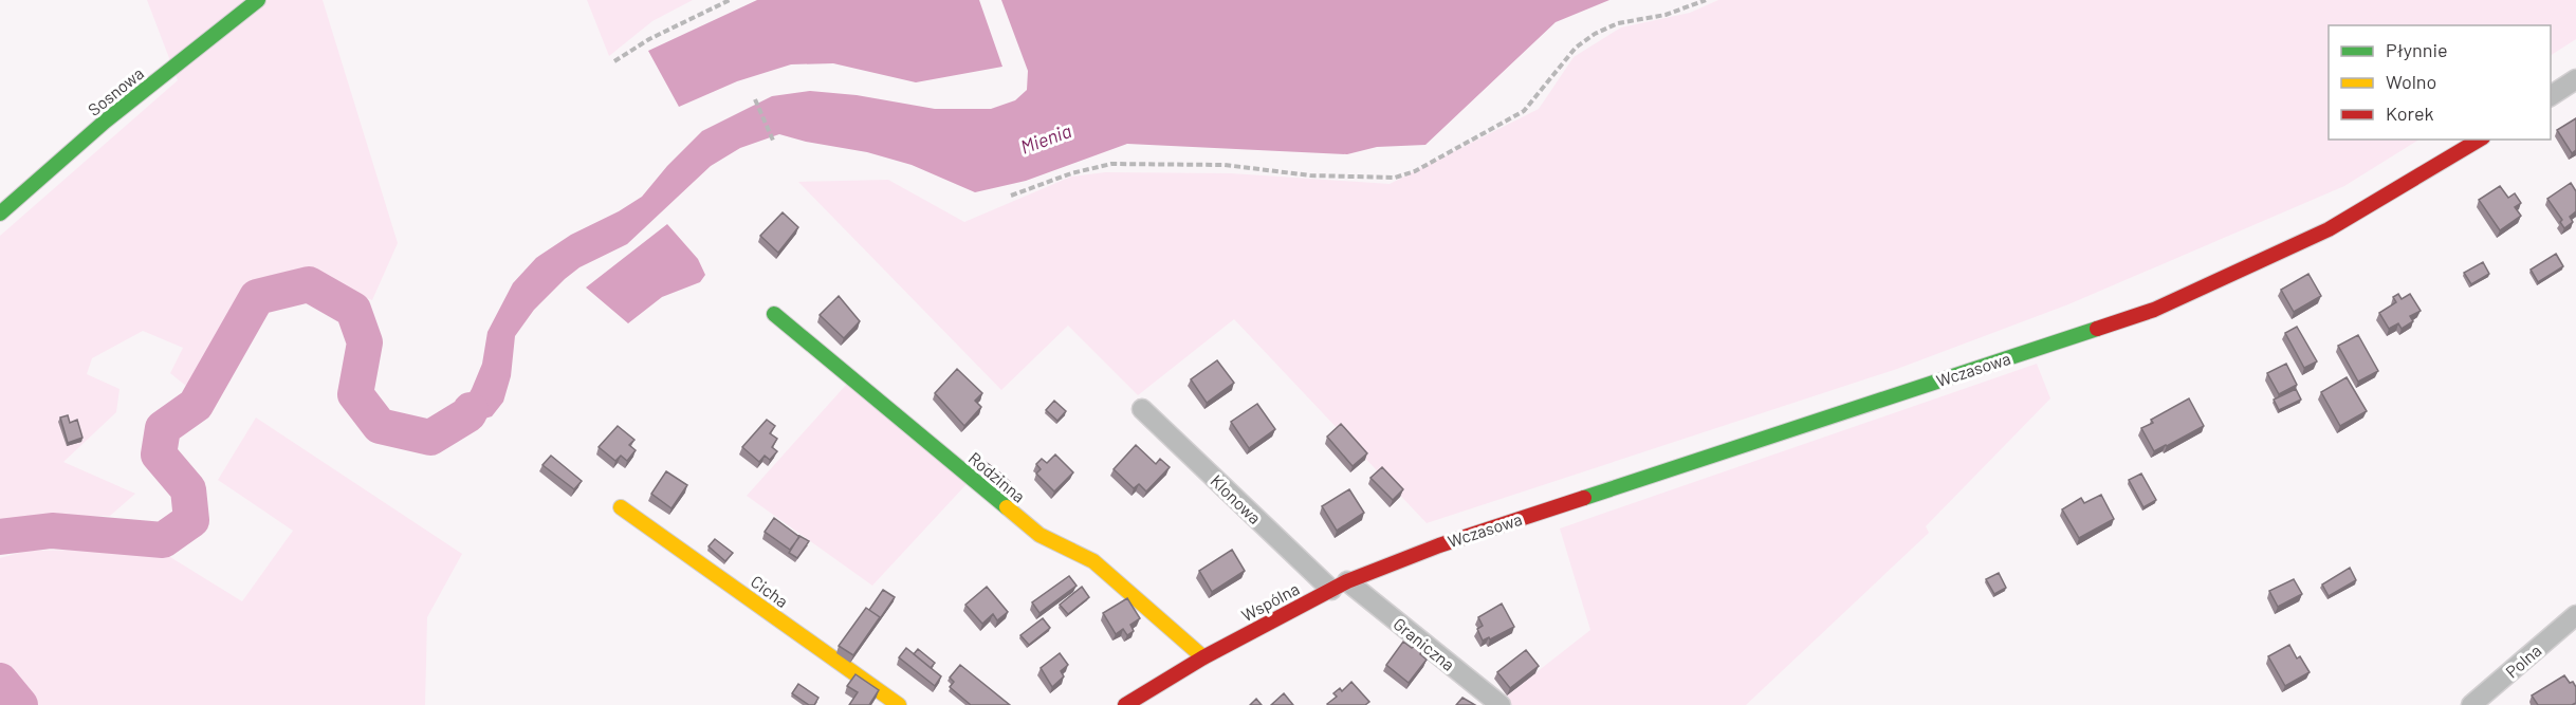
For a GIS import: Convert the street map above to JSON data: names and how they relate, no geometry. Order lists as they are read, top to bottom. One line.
{"streets":{"street":["Sosnowa","Wczasowa","Rodzinna","Klonowa","Cicha","Wspólna","Graniczna","Polna"]},"crossings":[["Wczasowa","Wspólna"],["Rodzinna","Wspólna"],["Klonowa","Wspólna"],["Klonowa","Graniczna"],["Wspólna","Graniczna"]],"water":["Mienia"],"legend":["Płynnie","Wolno","Korek"]}
